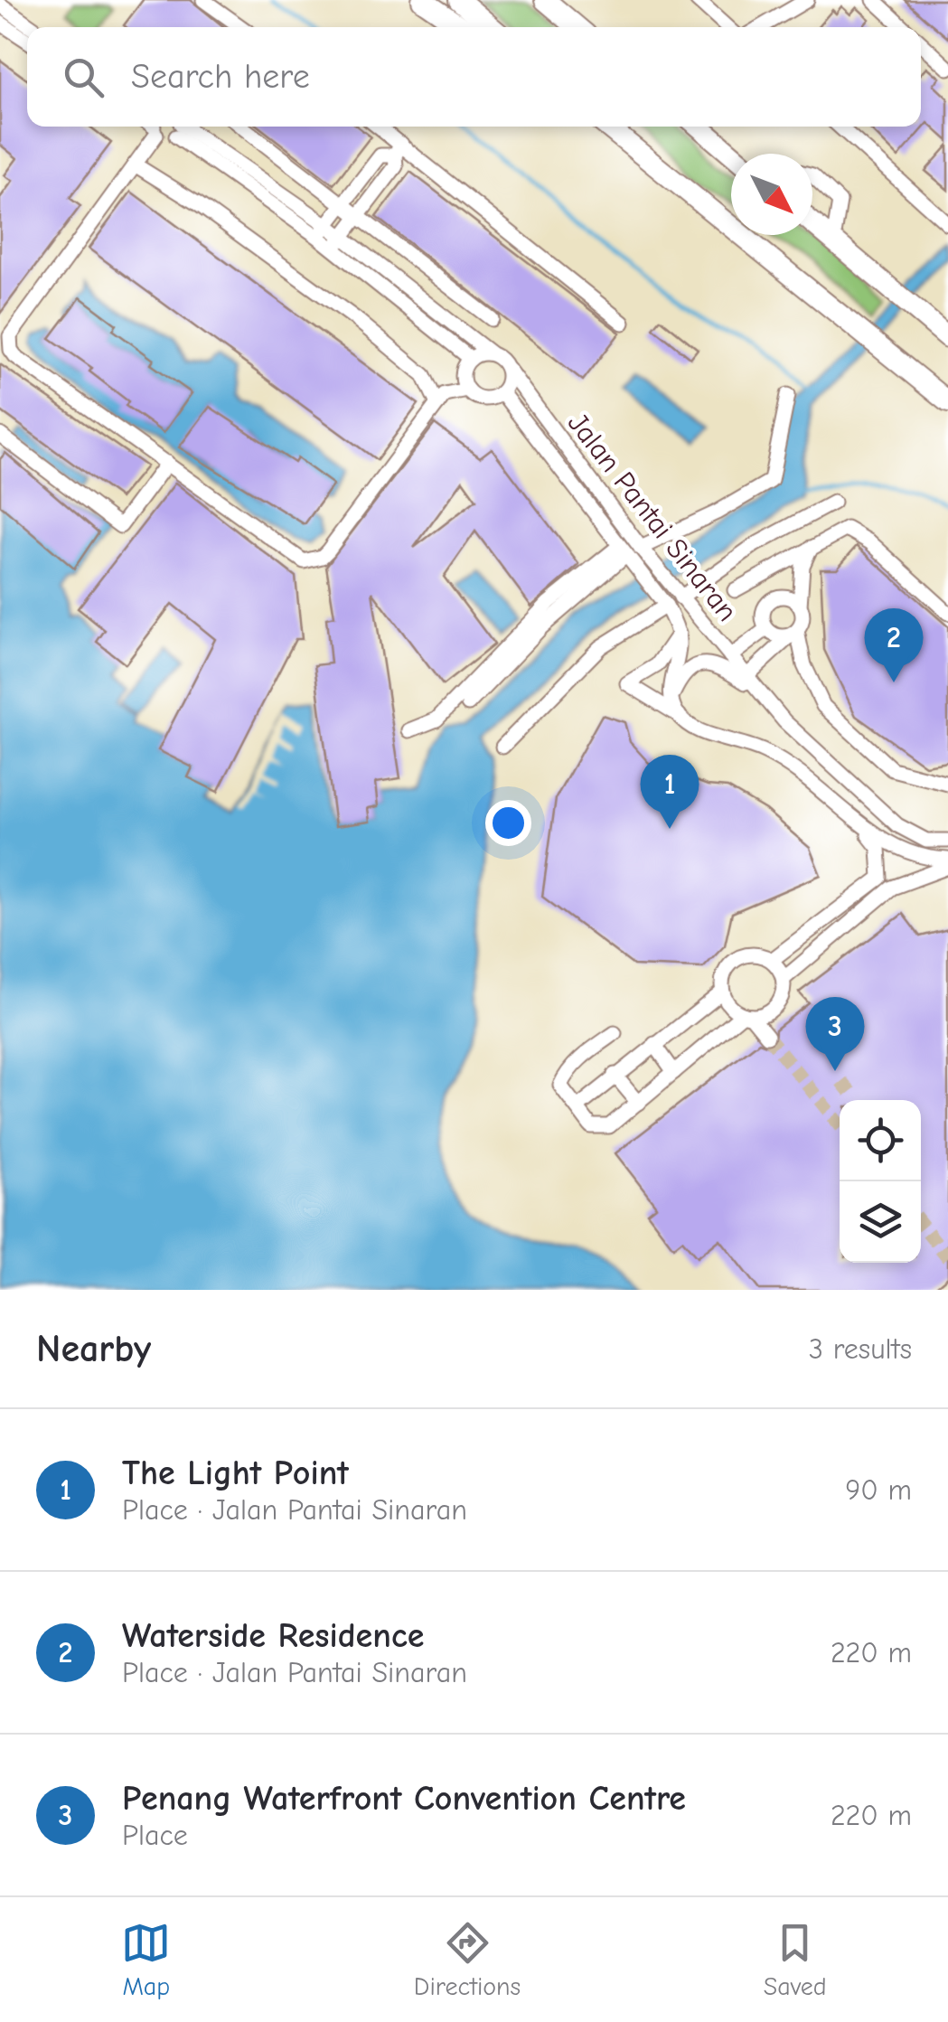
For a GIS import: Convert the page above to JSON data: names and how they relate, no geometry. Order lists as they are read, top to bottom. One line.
{"streets":{"street":["Jalan Pantai Sinaran"]},"north":"bottom right","page":{"search":"Search here","pins":["2","1","3"],"heading":["Nearby","3 results"],"list":[{"mark":"1","name":"The Light Point","note":"Place · Jalan Pantai Sinaran","value":"90 m"},{"mark":"2","name":"Waterside Residence","note":"Place · Jalan Pantai Sinaran","value":"220 m"},{"mark":"3","name":"Penang Waterfront Convention Centre","note":"Place","value":"220 m"}],"nav":["Map","Directions","Saved"]}}
